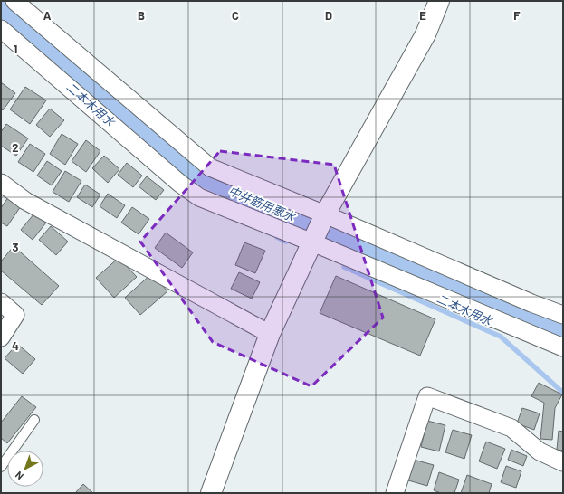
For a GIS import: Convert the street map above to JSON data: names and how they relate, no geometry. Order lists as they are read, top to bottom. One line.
{"water":["二本木用水","中井筋用悪水"],"north":"bottom left","grid":{"columns":["A","B","C","D","E","F"],"rows":["1","2","3","4"]}}
